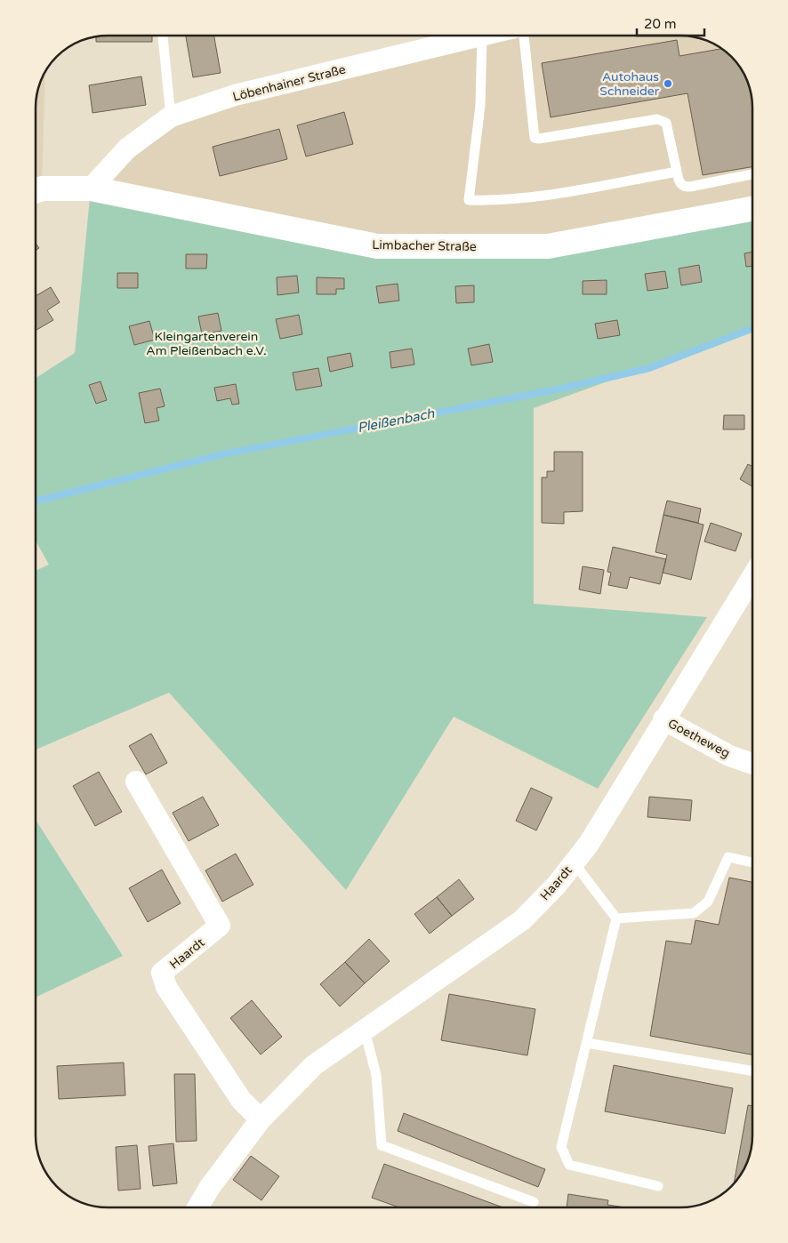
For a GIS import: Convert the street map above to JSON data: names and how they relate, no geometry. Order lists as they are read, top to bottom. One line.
{"streets":{"street":["Löbenhainer Straße","Limbacher Straße","Goetheweg","Haardt"]},"crossings":[["Löbenhainer Straße","Limbacher Straße"],["Goetheweg","Haardt"]],"water":["Pleißenbach"],"parks":["Kleingartenverein Am Pleißenbach e.V."],"places":["Autohaus Schneider"],"scale_bar":"20 m"}
